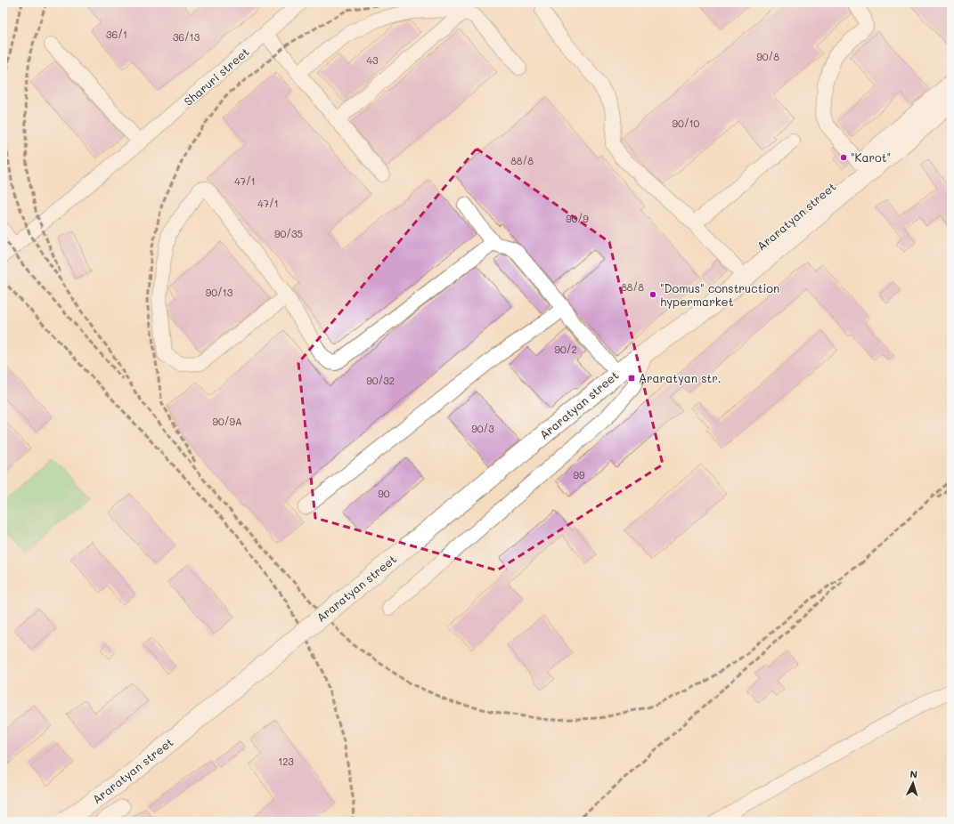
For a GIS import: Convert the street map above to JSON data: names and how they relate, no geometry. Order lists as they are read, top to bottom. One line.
{"streets":{"main road":["Araratyan street"],"street":["Sharuri street"]},"places":{"other":["\"Karot\"","\"Domus\" construction hypermarket"],"transit":["Araratyan str."]},"house_numbers":["36/1","36/13","90/8","43","90/10","88/8","47/1","47/1","90/9","90/35","88/8","90/13","90/2","90/32","90/9A","90/3","99","90","123"],"north":"top"}
